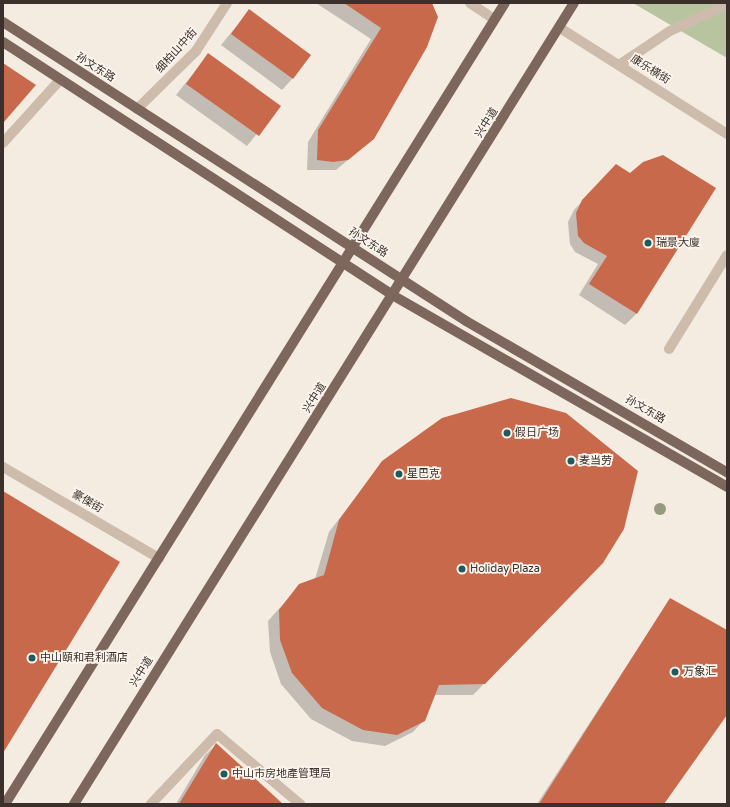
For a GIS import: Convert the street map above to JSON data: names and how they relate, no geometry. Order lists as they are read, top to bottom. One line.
{"streets":{"main road":["孙文东路","兴中道"],"street":["细柏山中街","康乐横街","豪傑街"]},"crossings":[["细柏山中街","孙文东路"],["孙文东路","兴中道"],["康乐横街","兴中道"]],"places":["瑞景大廈","假日广场","麦当劳","星巴克","Holiday Plaza","中山頤和君利酒店","万象汇","中山市房地產管理局"]}
